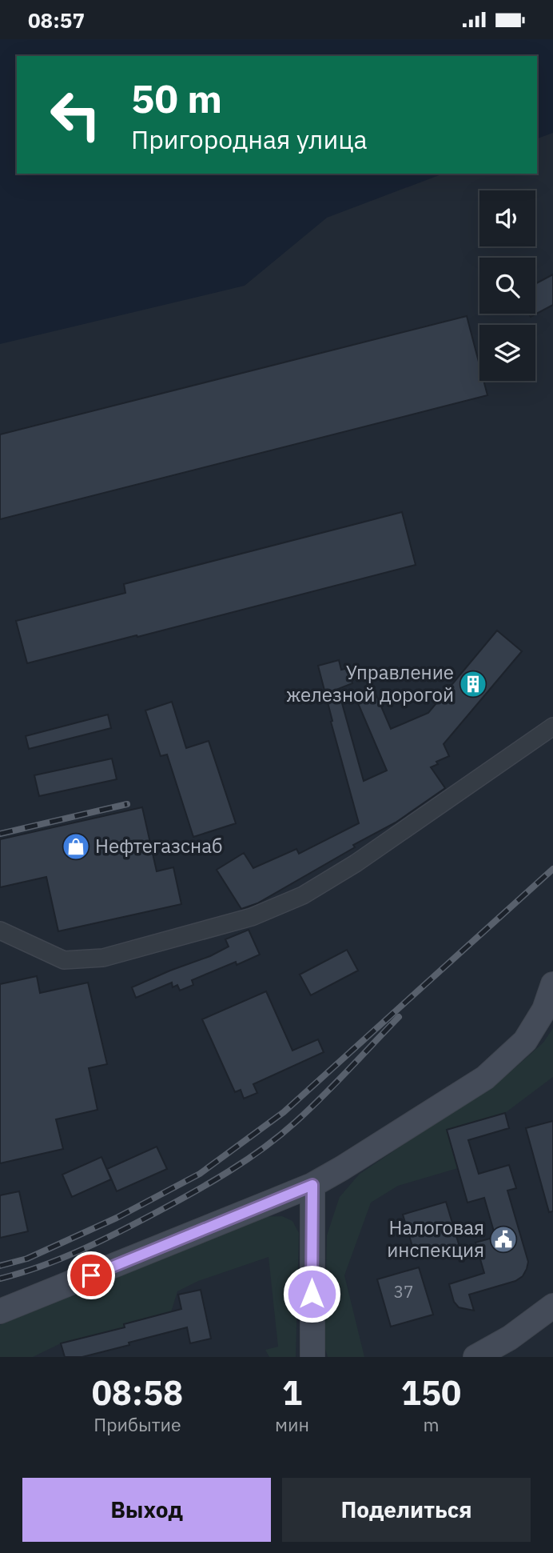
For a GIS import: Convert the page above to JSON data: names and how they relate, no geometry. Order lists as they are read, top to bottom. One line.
{"places":{"building":["Управление железной дорогой"],"shop":["Нефтегазснаб"],"public building":["Налоговая инспекция"]},"house_numbers":["37"],"page":{"status":"08:57","turn":["50 m","Пригородная улица"],"eta":["08:58","Прибытие","1","мин","150","m"],"buttons":["Выход","Поделиться"]}}
